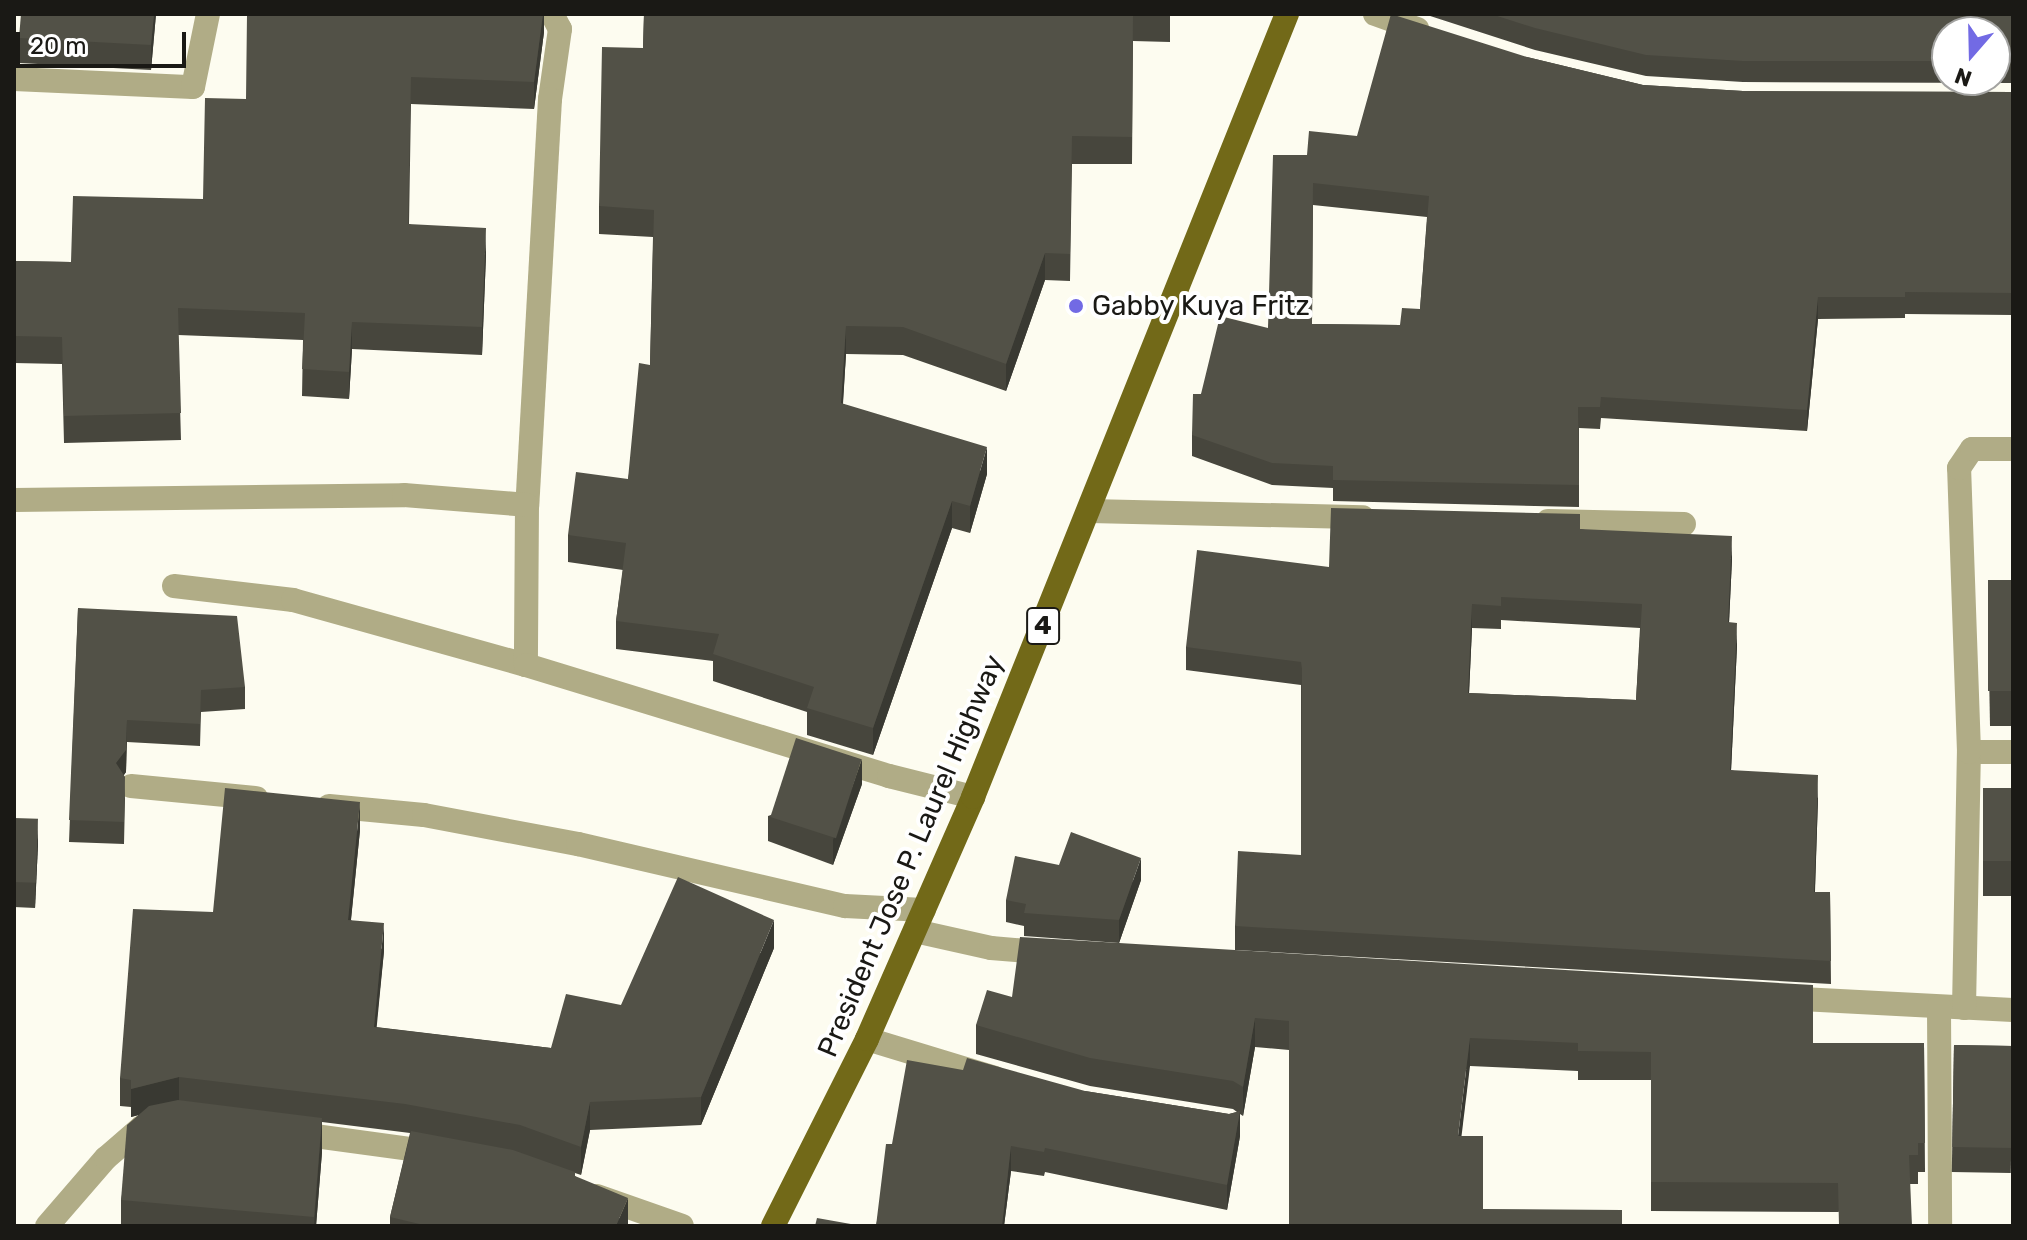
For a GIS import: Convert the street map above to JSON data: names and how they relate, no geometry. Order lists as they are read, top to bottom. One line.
{"streets":{"main road":["4","President Jose P. Laurel Highway"]},"places":["Gabby Kuya Fritz"],"scale_bar":"20 m","north":"bottom"}
